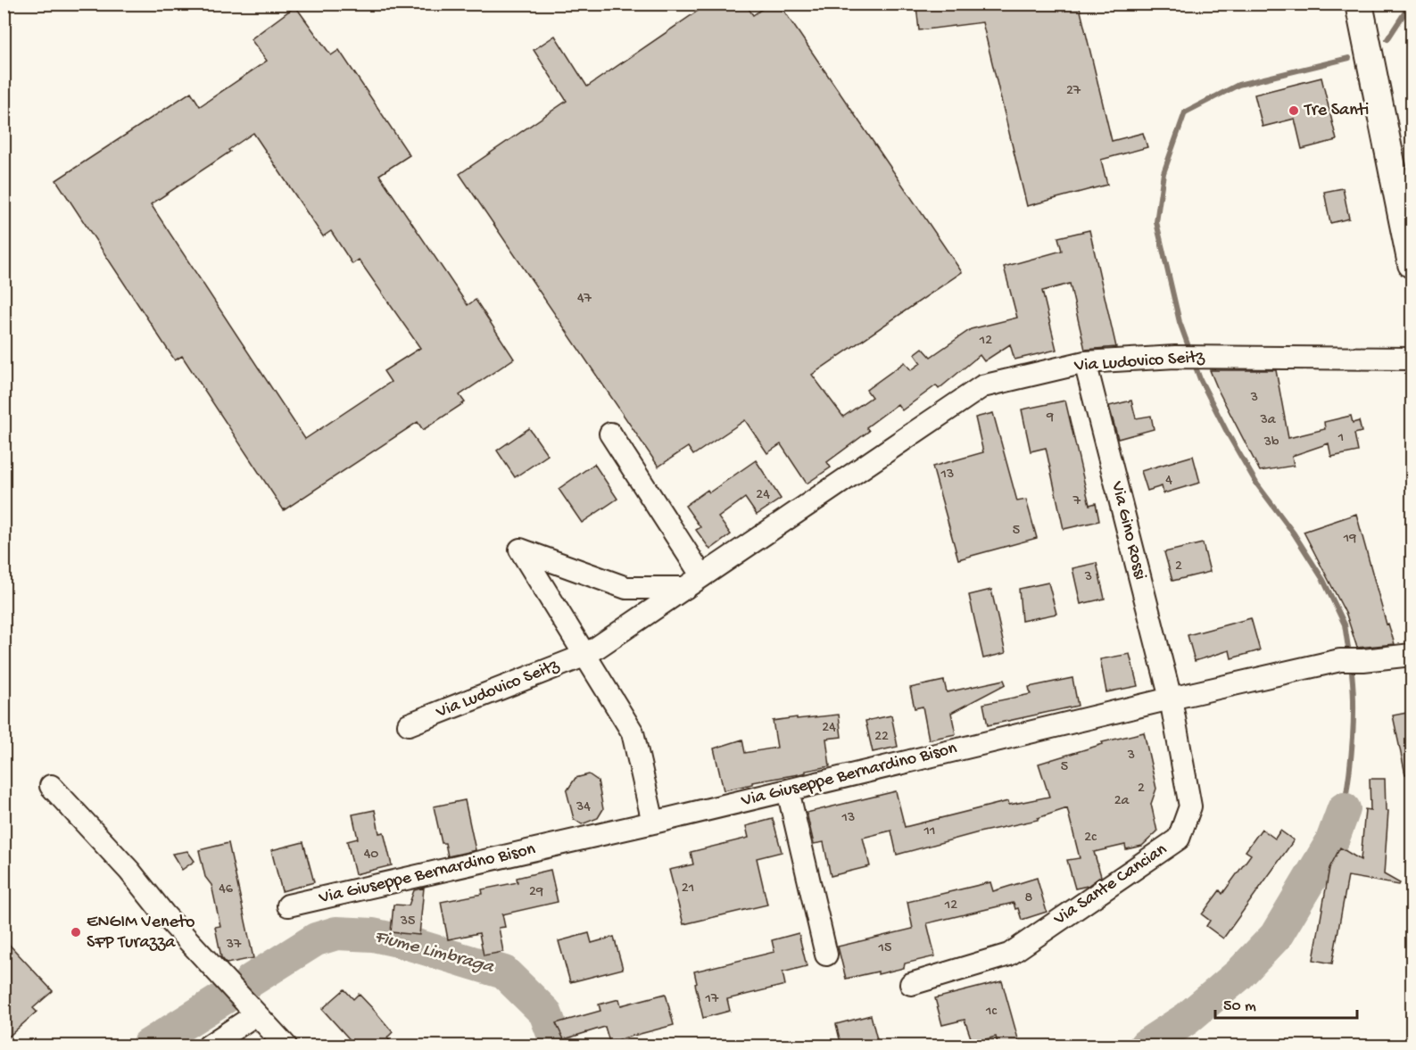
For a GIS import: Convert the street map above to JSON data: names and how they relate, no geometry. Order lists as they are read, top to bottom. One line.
{"streets":{"street":["Via Ludovico Seitz","Via Gino Rossi","Via Giuseppe Bernardino Bison","Via Sante Cancian"]},"crossings":[["Via Ludovico Seitz","Via Gino Rossi"],["Via Gino Rossi","Via Giuseppe Bernardino Bison"],["Via Gino Rossi","Via Sante Cancian"],["Via Giuseppe Bernardino Bison","Via Sante Cancian"]],"water":["Fiume Limbraga"],"places":["Tre Santi","ENGIM Veneto SFP Turazza"],"house_numbers":["27","47","12","3","9","3a","1","3b","13","4","24","7","5","19","2","3","24","22","3","5","2","2a","34","13","11","2c","40","21","46","29","8","12","35","37","15","17","1c"],"scale_bar":"50 m"}
